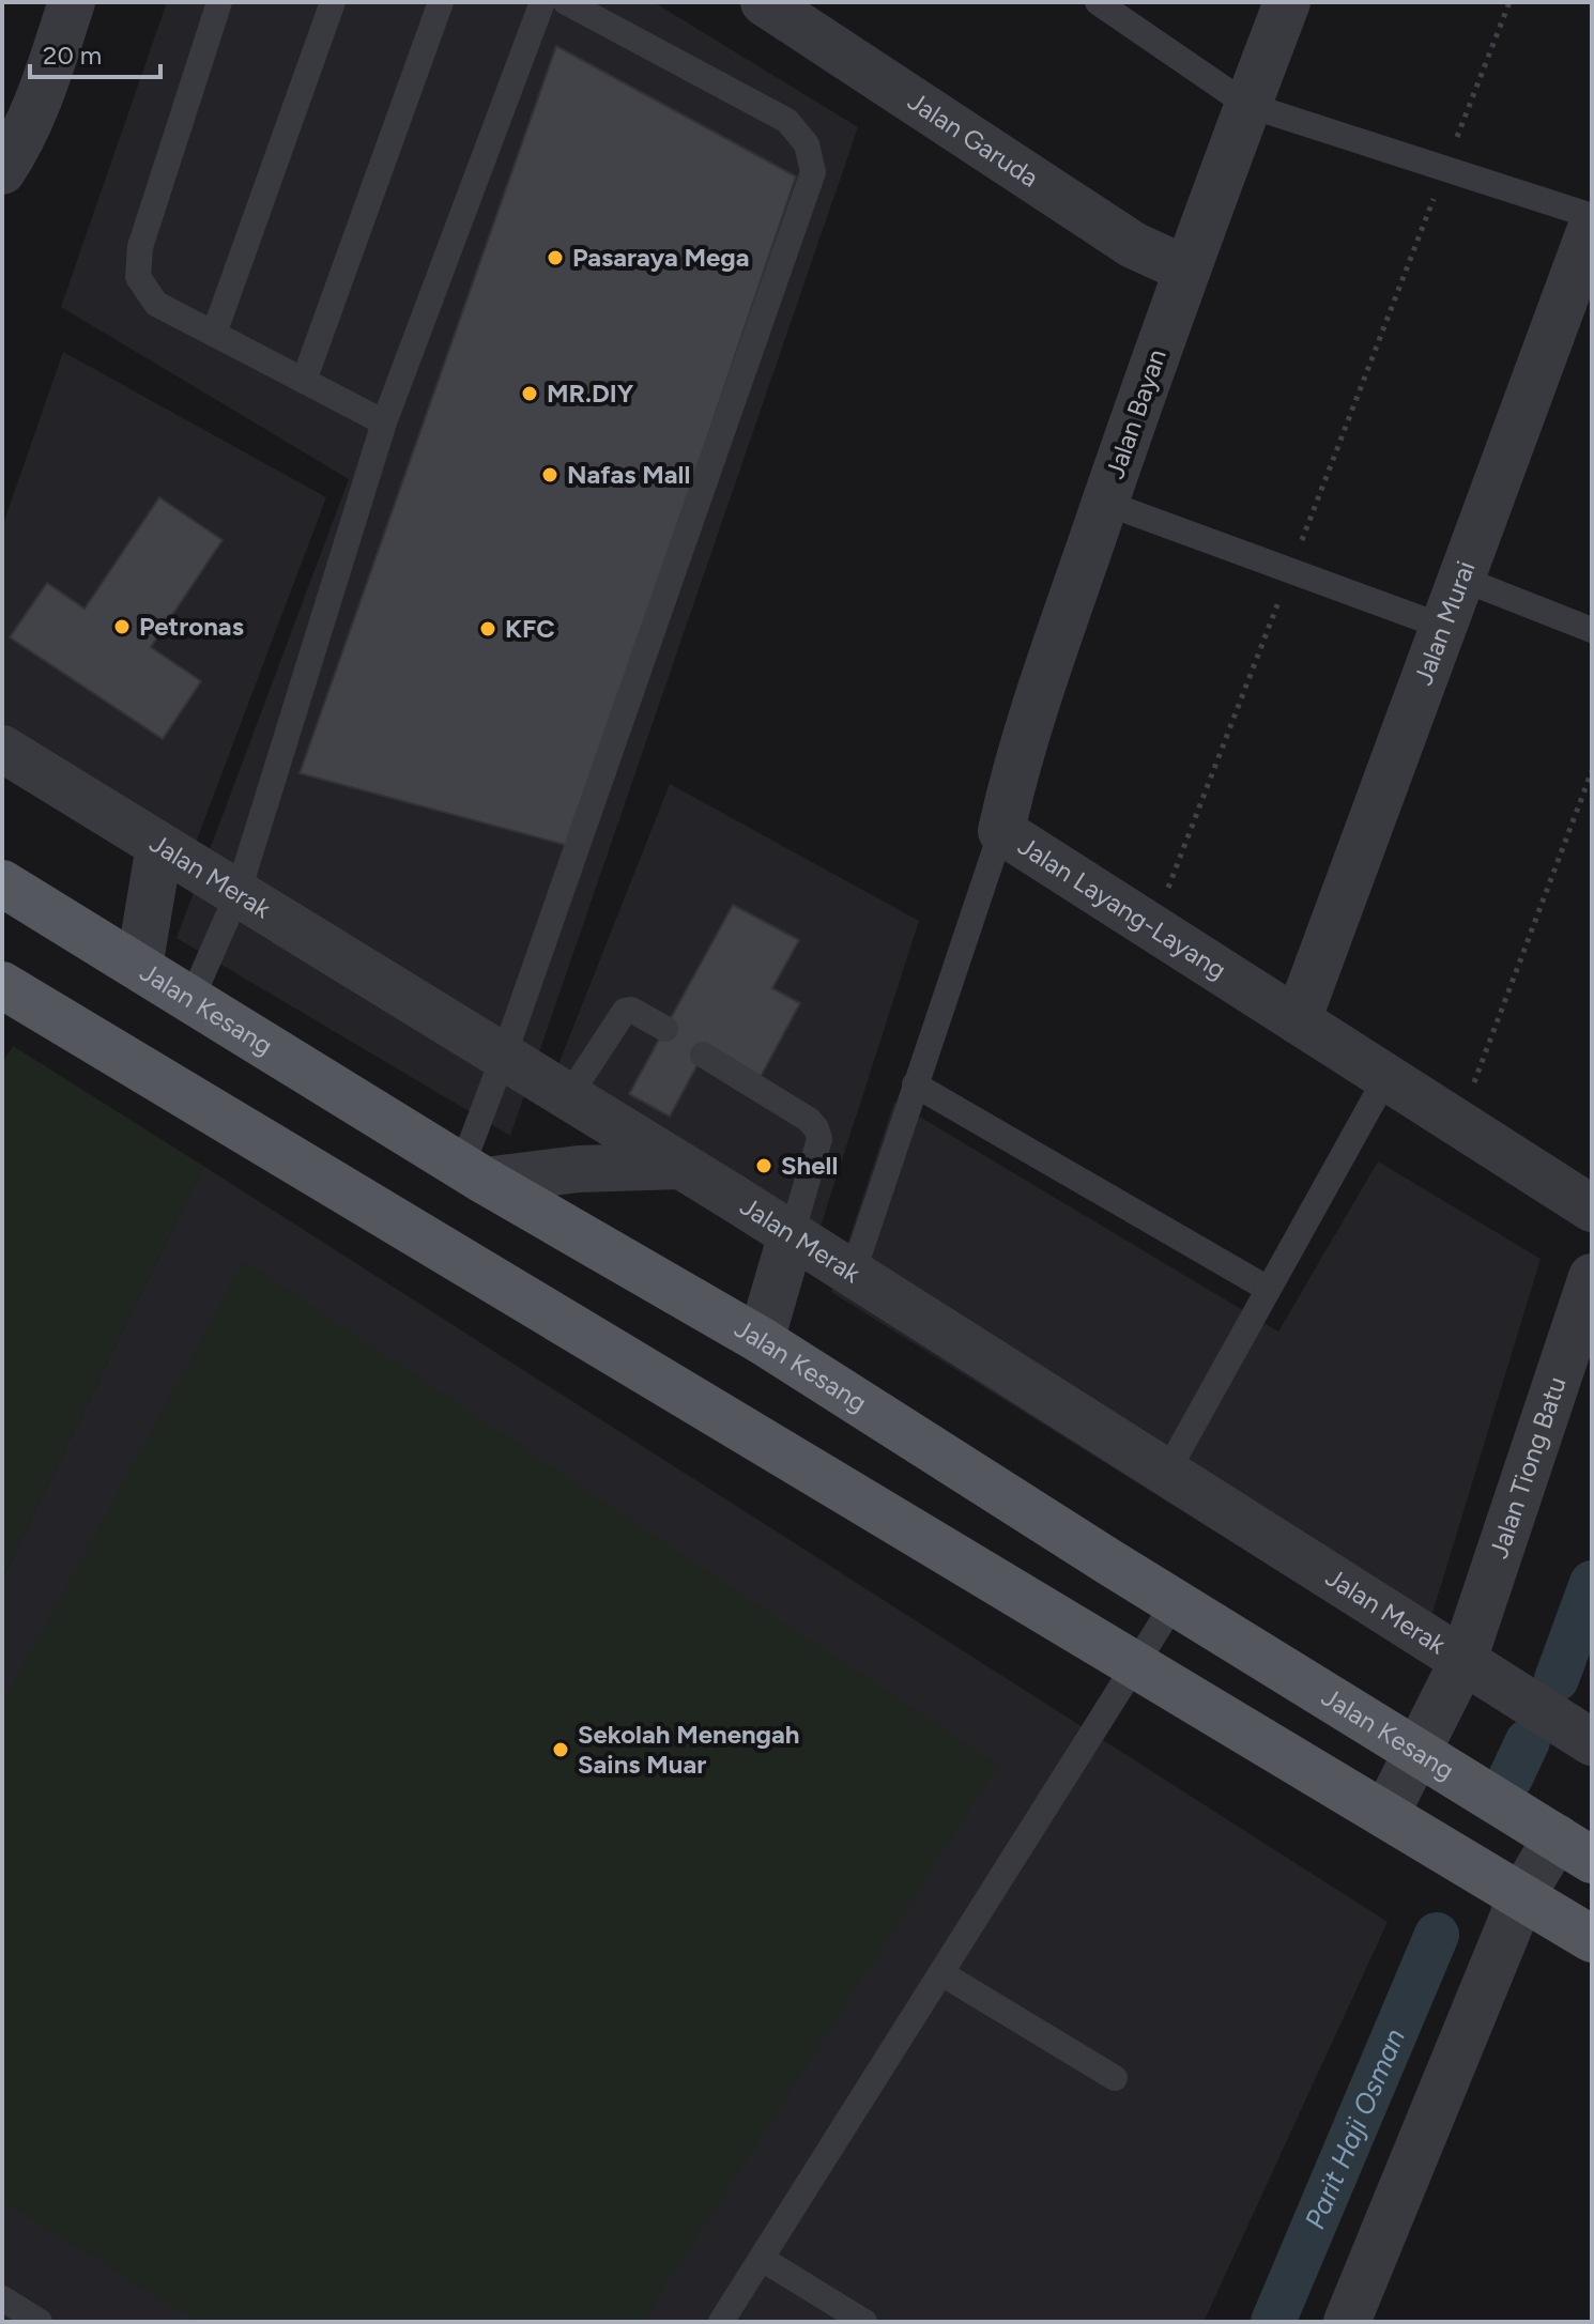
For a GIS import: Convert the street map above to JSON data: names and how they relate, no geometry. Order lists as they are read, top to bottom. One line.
{"streets":{"main road":["Jalan Kesang"],"street":["Jalan Garuda","Jalan Bayan","Jalan Murai","Jalan Merak","Jalan Layang-Layang","Jalan Tiong Batu"]},"crossings":[["Jalan Garuda","Jalan Bayan"],["Jalan Bayan","Jalan Layang-Layang"],["Jalan Murai","Jalan Layang-Layang"],["Jalan Merak","Jalan Layang-Layang"],["Jalan Merak","Jalan Tiong Batu"],["Jalan Kesang","Jalan Tiong Batu"]],"water":["Parit Haji Osman"],"places":["Pasaraya Mega","MR.DIY","Nafas Mall","Petronas","KFC","Shell","Sekolah Menengah Sains Muar"],"scale_bar":"20 m"}
